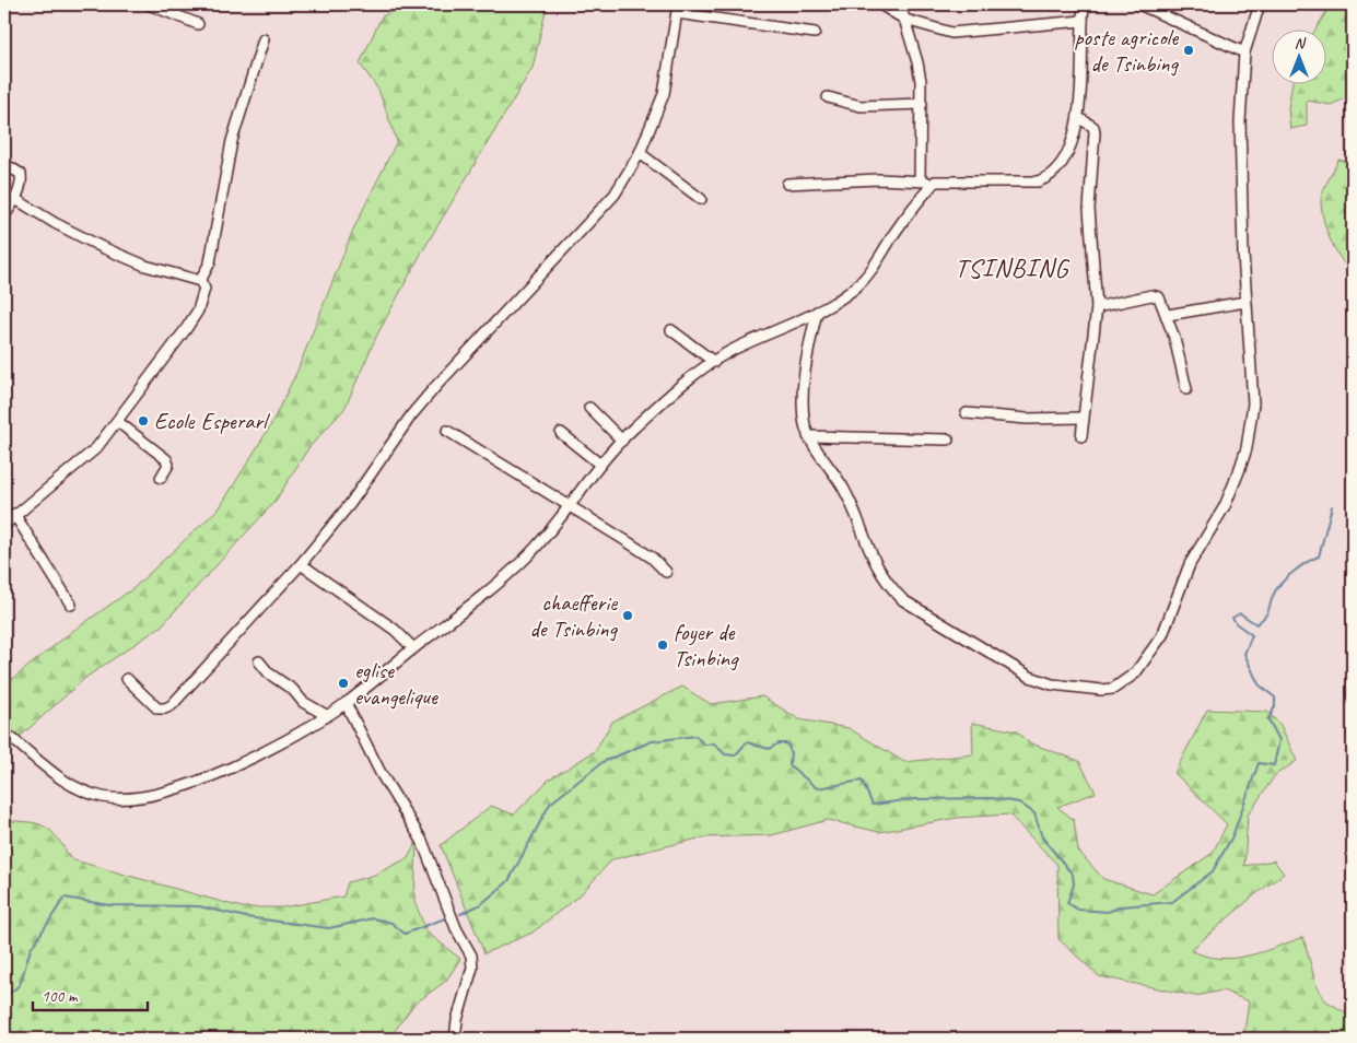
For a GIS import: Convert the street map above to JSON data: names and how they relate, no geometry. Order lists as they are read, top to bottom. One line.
{"districts":["TSINBING"],"places":["poste agricole de Tsinbing","Ecole Esperarl","chaefferie de Tsinbing","foyer de Tsinbing","eglise evangelique"],"scale_bar":"100 m","north":"top"}
